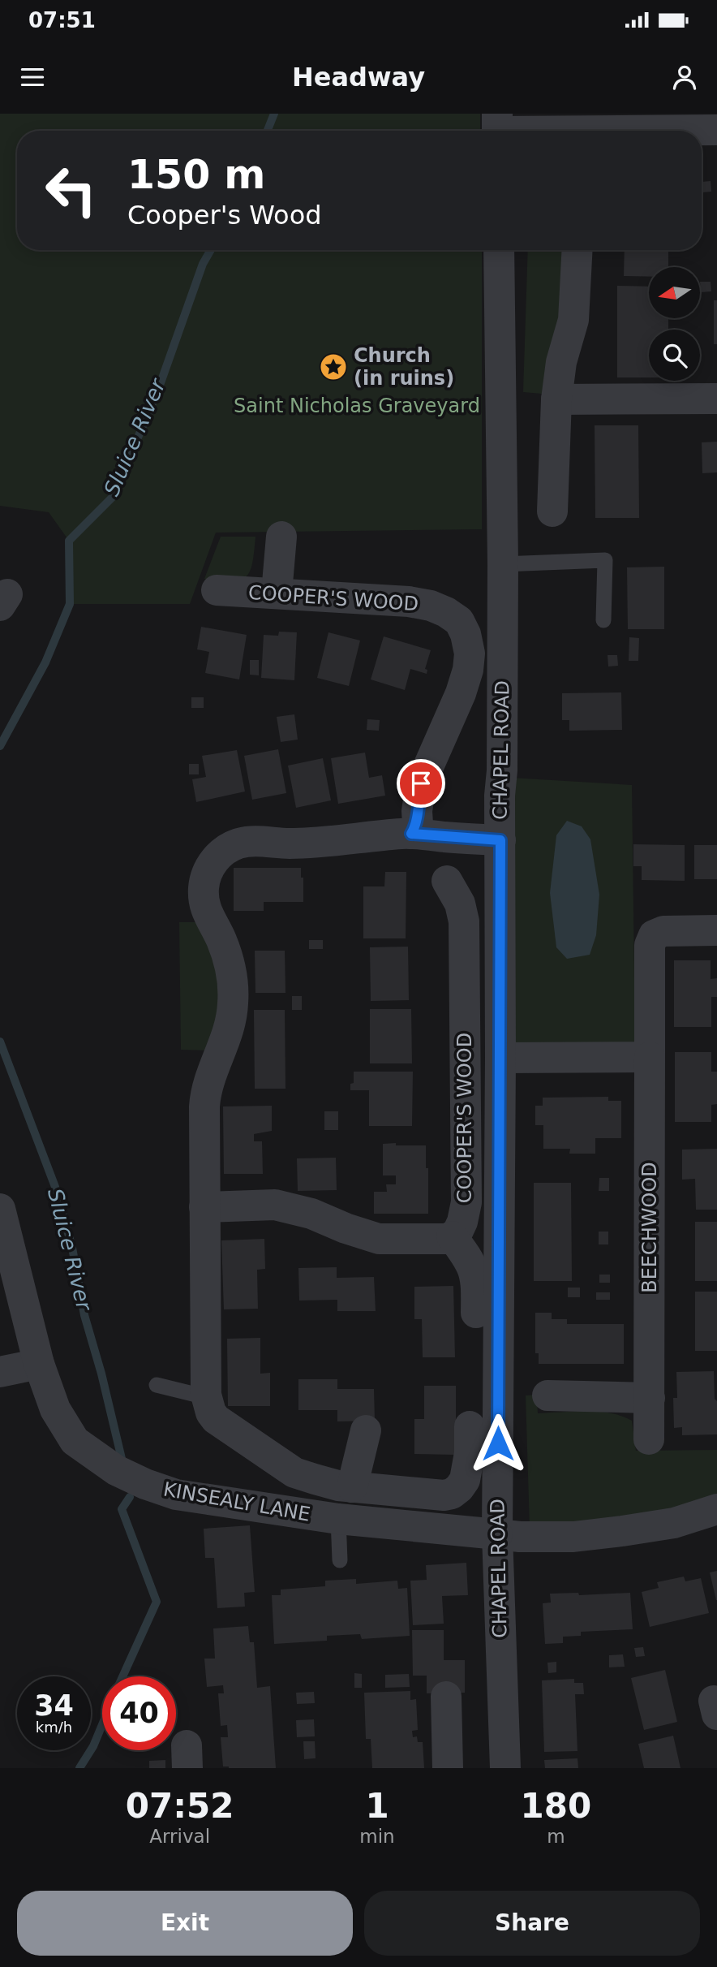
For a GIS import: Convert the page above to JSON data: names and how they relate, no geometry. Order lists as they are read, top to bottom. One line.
{"streets":{"street":["COOPER'S WOOD","CHAPEL ROAD","BEECHWOOD","KINSEALY LANE"]},"crossings":[["CHAPEL ROAD","KINSEALY LANE"]],"water":["Sluice River"],"parks":["Saint Nicholas Graveyard"],"places":{"place":["Church (in ruins)"]},"north":"left","page":{"status":"07:51","header":"Headway","turn":["150 m","Cooper's Wood"],"speed":"34 km/h","limit":"40","eta":["07:52","Arrival","1","min","180","m"],"buttons":["Exit","Share"]}}
